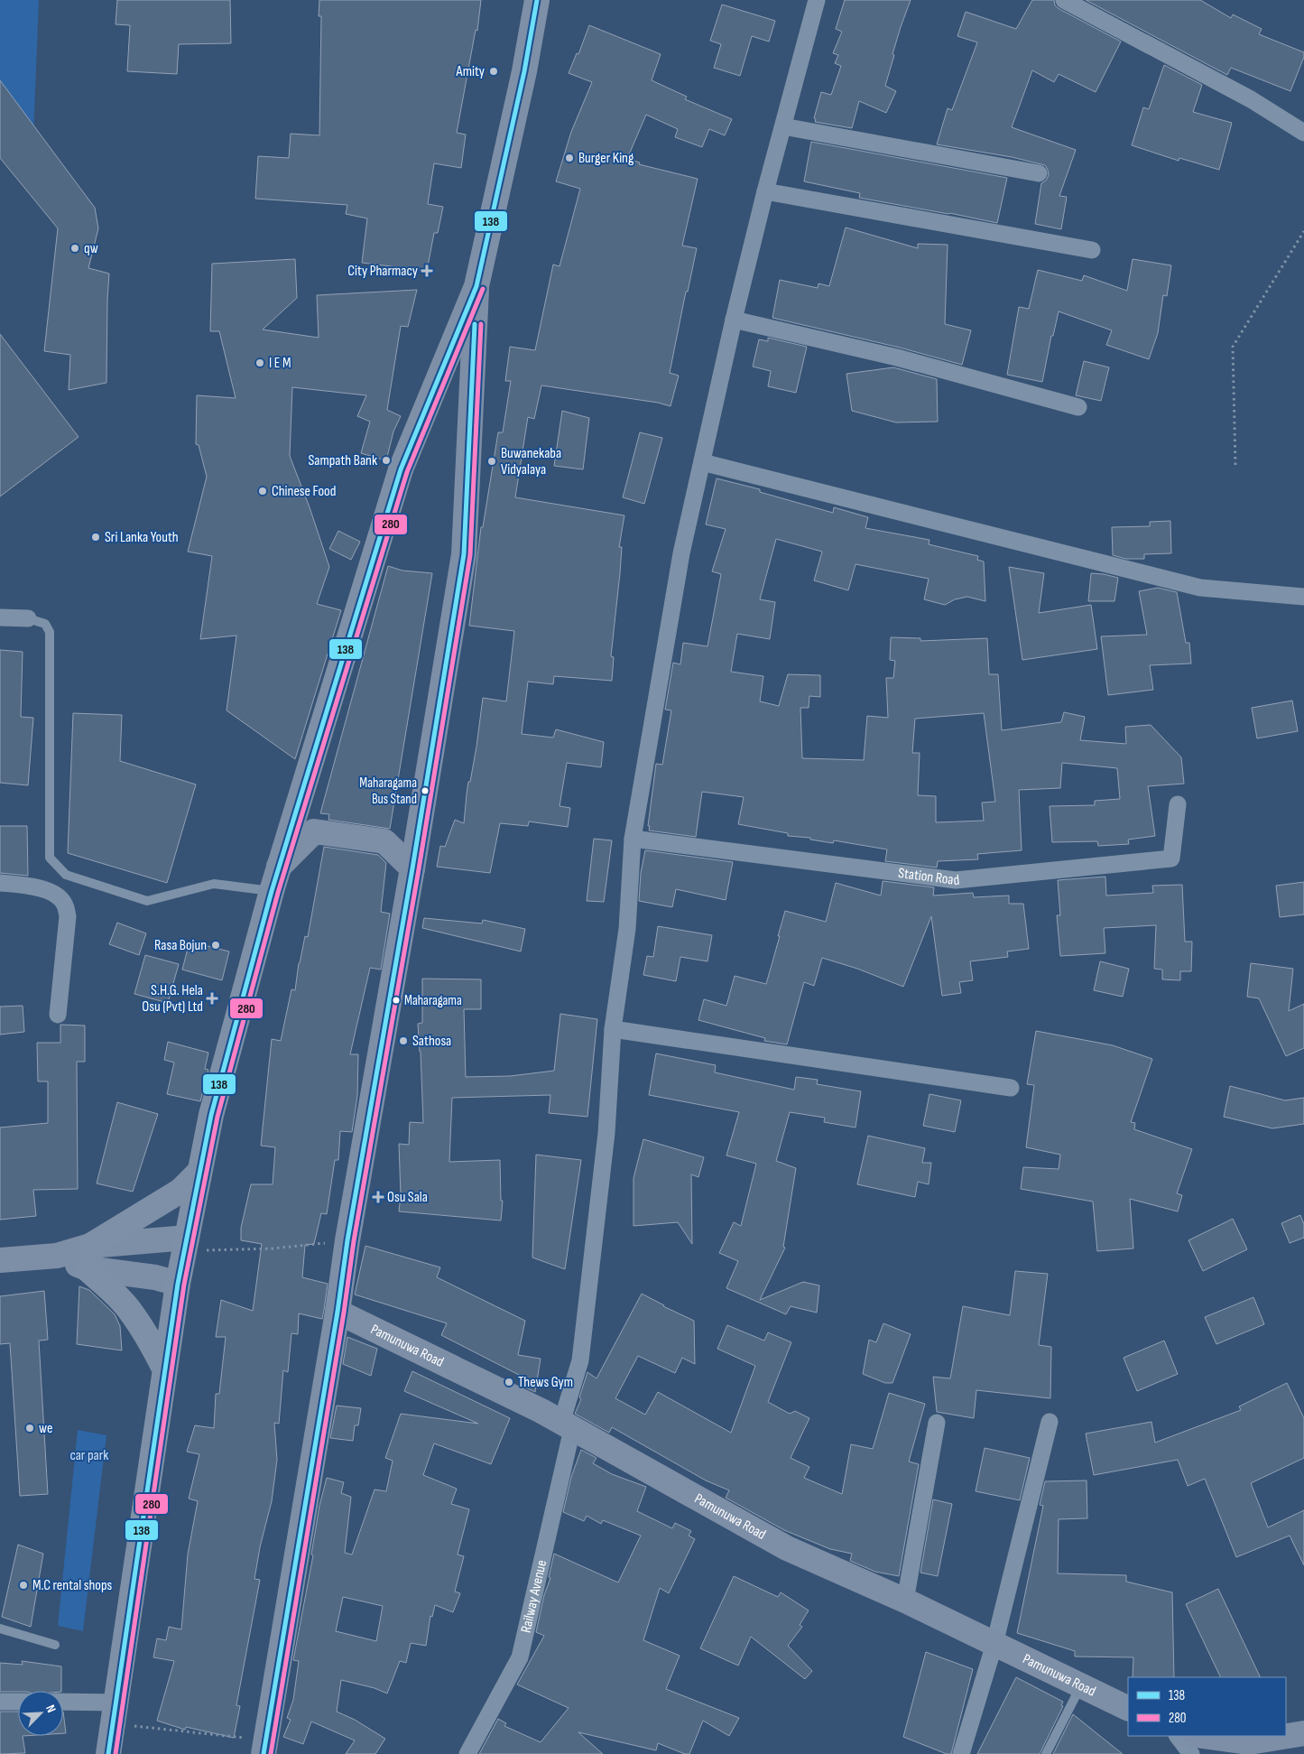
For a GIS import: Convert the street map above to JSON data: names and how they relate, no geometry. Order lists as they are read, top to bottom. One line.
{"streets":{"main road":["Pamunuwa Road"],"street":["Station Road","Railway Avenue"]},"crossings":[["Station Road","Railway Avenue"],["Pamunuwa Road","Railway Avenue"]],"parks":["car park"],"places":{"other":["Amity","Burger King","qw","I E M","Sampath Bank","Buwanekaba Vidyalaya","Chinese Food","Sri Lanka Youth","Maharagama Bus Stand","Rasa Bojun","Maharagama","Sathosa","Thews Gym","we","M.C rental shops"],"health":["City Pharmacy","S.H.G. Hela Osu (Pvt) Ltd","Osu Sala"]},"lines":["transit line 138","transit line 280"],"legend":["138","280"],"north":"top right"}
